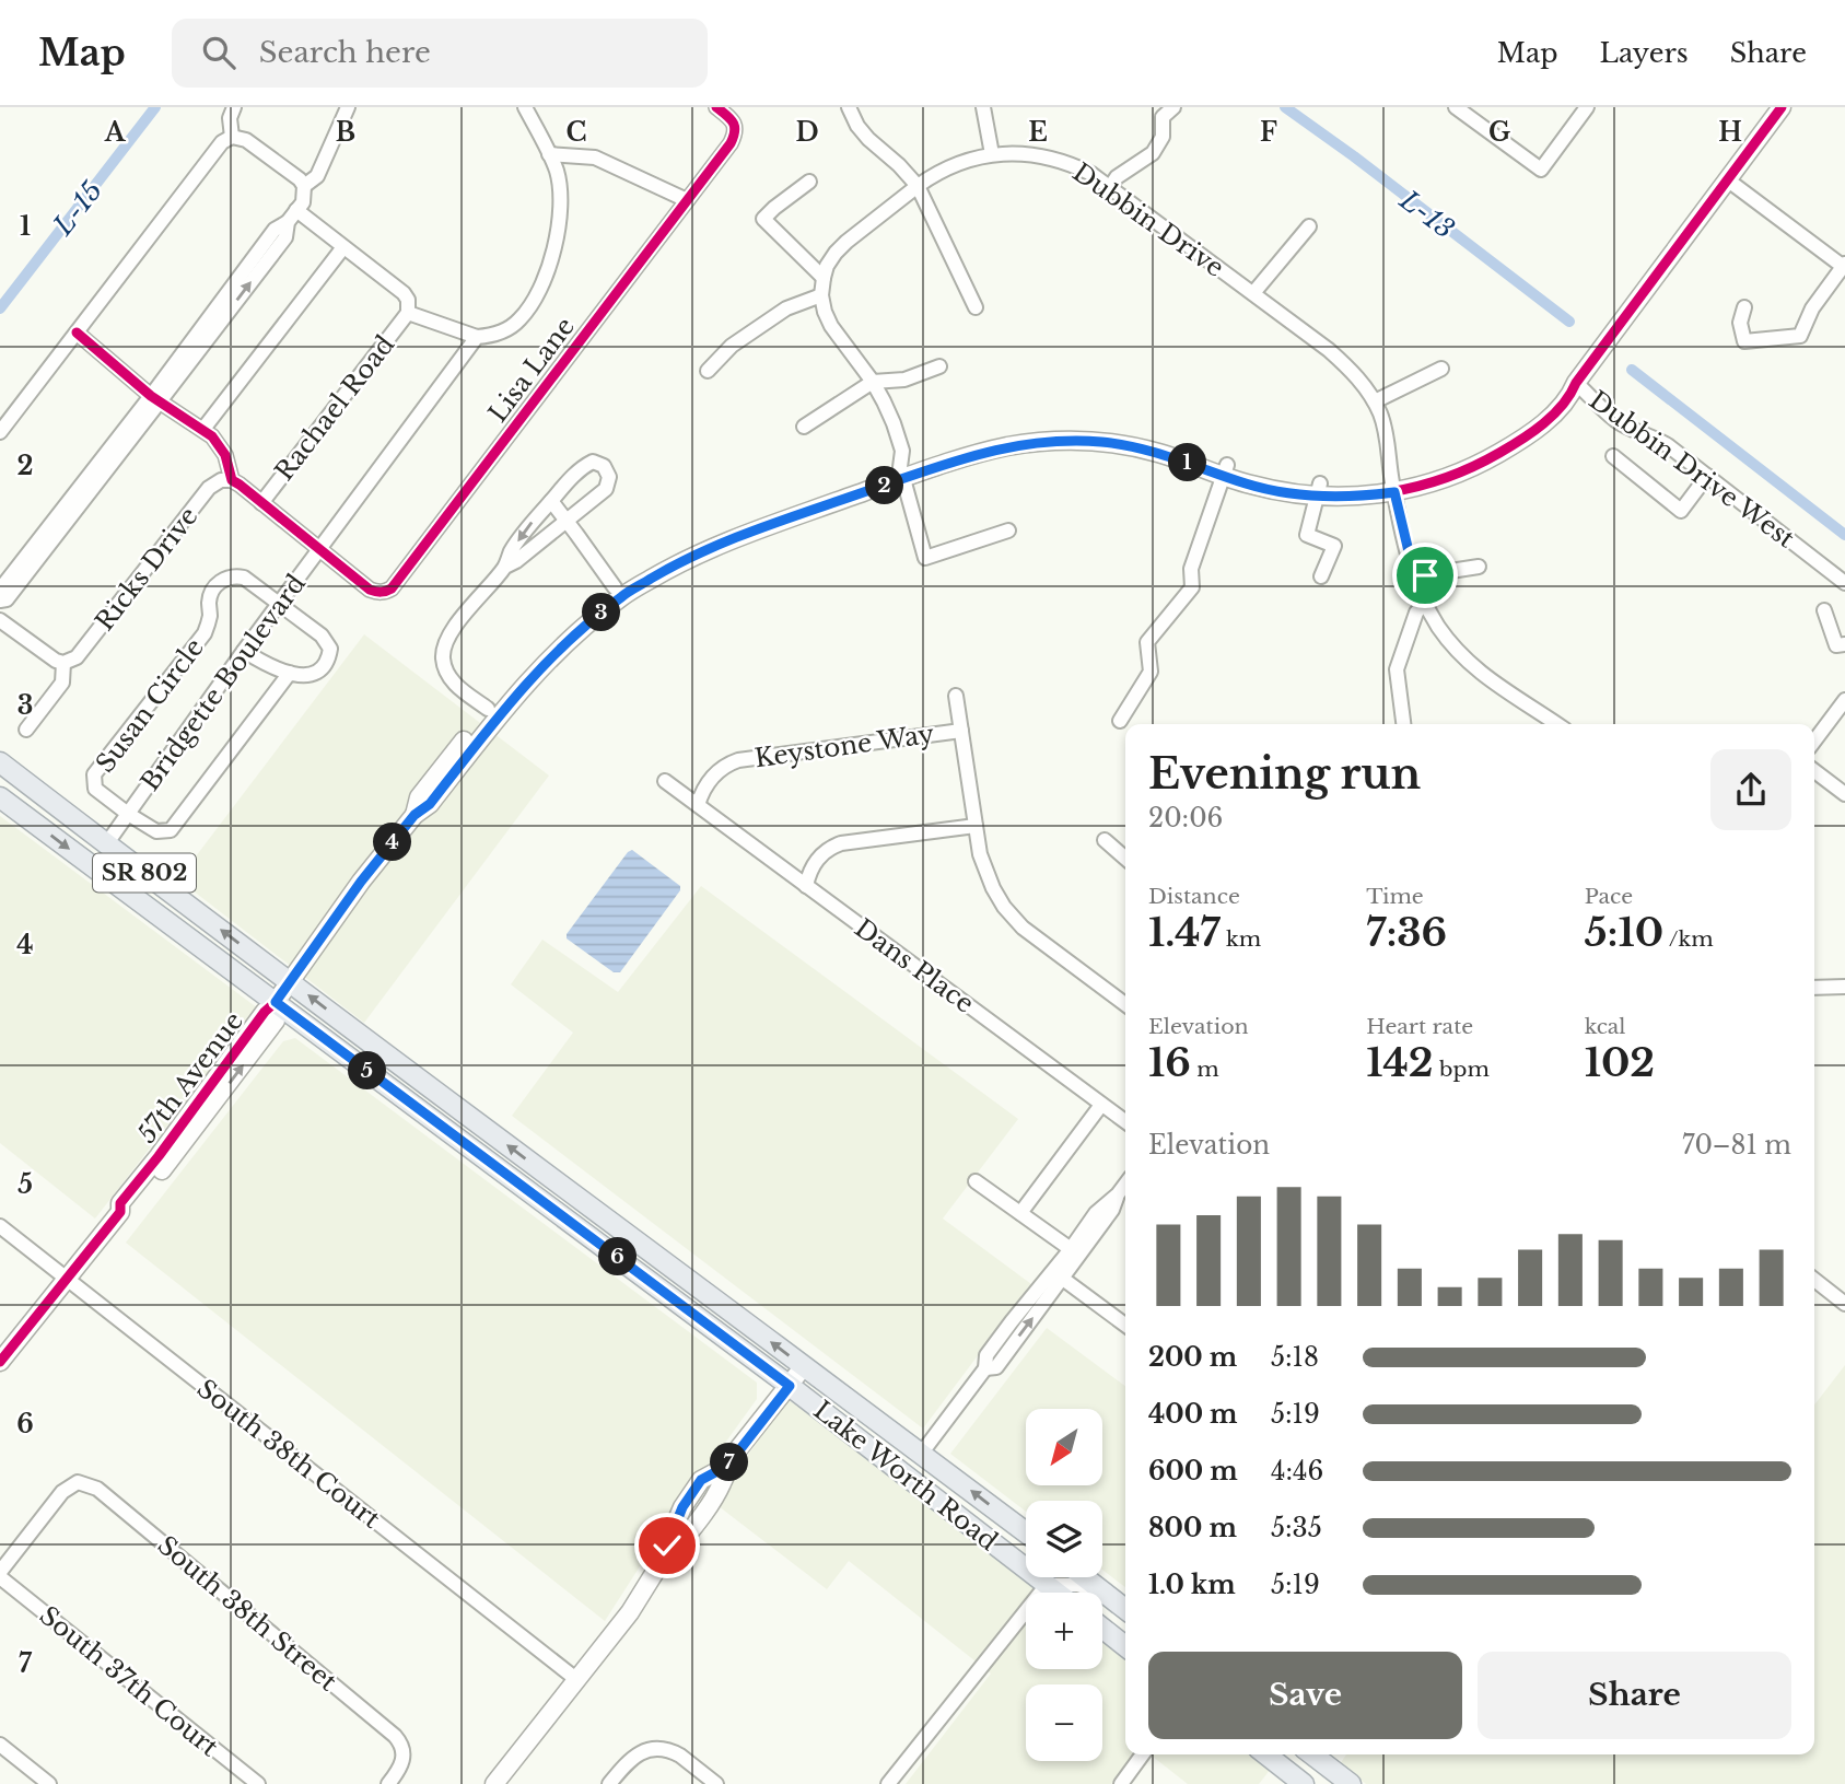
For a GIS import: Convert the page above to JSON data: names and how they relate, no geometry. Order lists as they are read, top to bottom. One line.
{"streets":{"main road":["SR 802","Lake Worth Road"],"street":["Dubbin Drive","Lisa Lane","Rachael Road","Dubbin Drive West","Ricks Drive","Bridgette Boulevard","Susan Circle","Keystone Way","Dans Place","57th Avenue","South 38th Court","South 38th Street","South 37th Court"]},"crossings":[["Dubbin Drive","57th Avenue"],["Lisa Lane","Rachael Road"],["Lisa Lane","Bridgette Boulevard"],["Rachael Road","Ricks Drive"],["Rachael Road","Bridgette Boulevard"],["Dubbin Drive West","57th Avenue"],["Bridgette Boulevard","Susan Circle"],["Bridgette Boulevard","Lake Worth Road"],["Keystone Way","Dans Place"],["57th Avenue","South 38th Court"],["57th Avenue","Lake Worth Road"]],"water":["L-15","L-13"],"north":"bottom left","page":{"header":"Map","search":"Search here","nav":["Map","Layers","Share"],"pins":["1","2","3","4","5","6","7"],"heading":["Evening run","20:06"],"stats":[["Distance","1.47 km"],["Time","7:36"],["Pace","5:10 /km"],["Elevation","16 m"],["Heart rate","142 bpm"],["kcal","102"]],"chart":["Elevation","70–81 m"],"list":[{"name":"200 m","note":"5:18"},{"name":"400 m","note":"5:19"},{"name":"600 m","note":"4:46"},{"name":"800 m","note":"5:35"},{"name":"1.0 km","note":"5:19"}],"map_buttons":["+","−"],"buttons":["Save","Share"]},"grid":{"columns":["A","B","C","D","E","F","G","H"],"rows":["1","2","3","4","5","6","7"]}}
